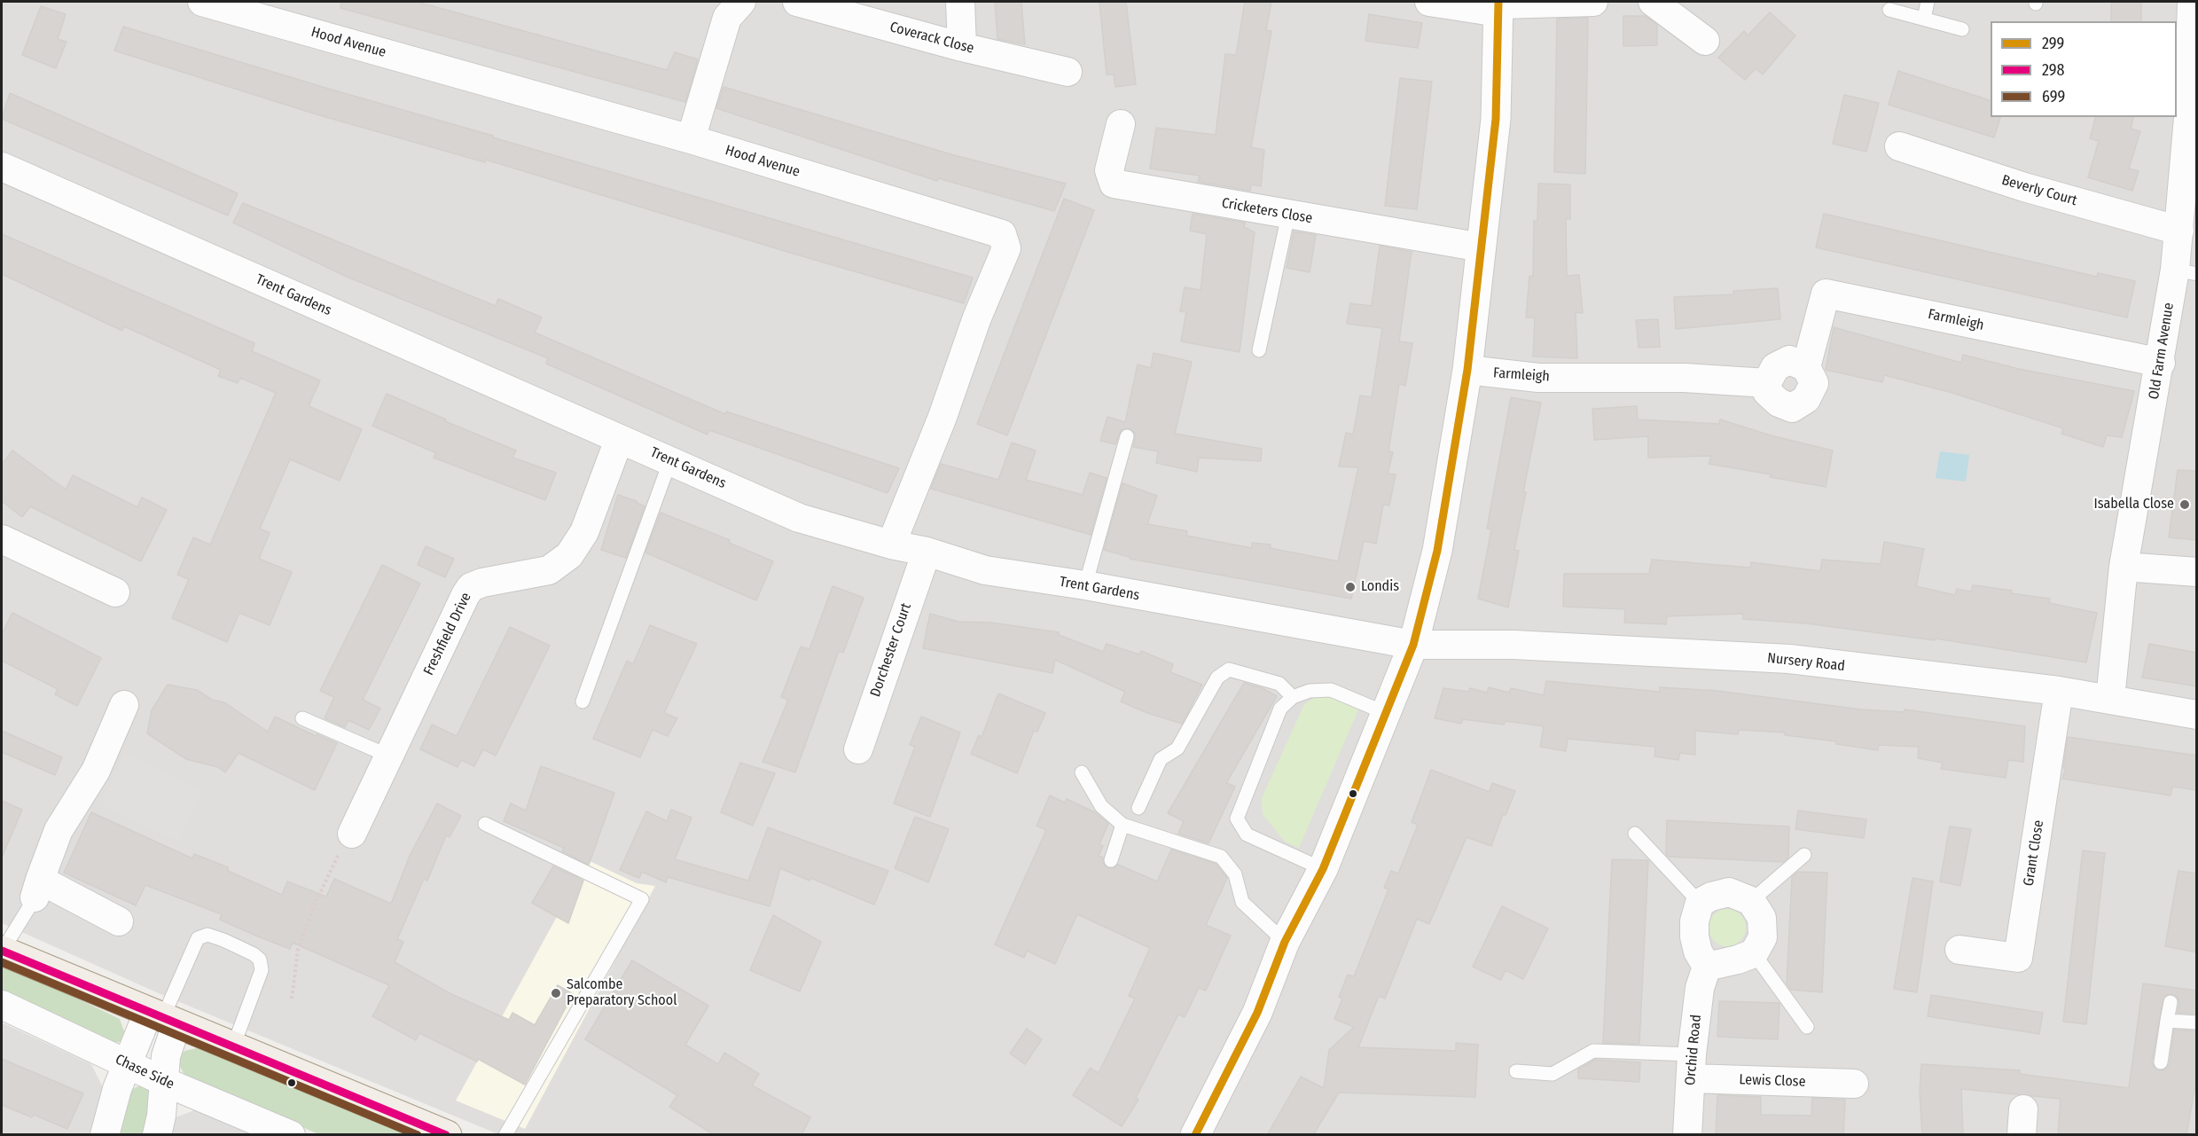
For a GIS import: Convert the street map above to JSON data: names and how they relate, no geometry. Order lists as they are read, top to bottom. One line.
{"streets":{"street":["Coverack Close","Hood Avenue","Beverly Court","Cricketers Close","Trent Gardens","Farmleigh","Old Farm Avenue","Freshfield Drive","Dorchester Court","Nursery Road","Grant Close","Orchid Road","Chase Side","Lewis Close"]},"crossings":[["Hood Avenue","Trent Gardens"],["Beverly Court","Old Farm Avenue"],["Trent Gardens","Freshfield Drive"],["Trent Gardens","Dorchester Court"],["Trent Gardens","Nursery Road"],["Farmleigh","Old Farm Avenue"],["Old Farm Avenue","Nursery Road"],["Nursery Road","Grant Close"],["Orchid Road","Lewis Close"]],"places":["Isabella Close","Londis","Salcombe Preparatory School"],"lines":["transit line 299","transit line 298","transit line 699"],"legend":["299","298","699"]}
